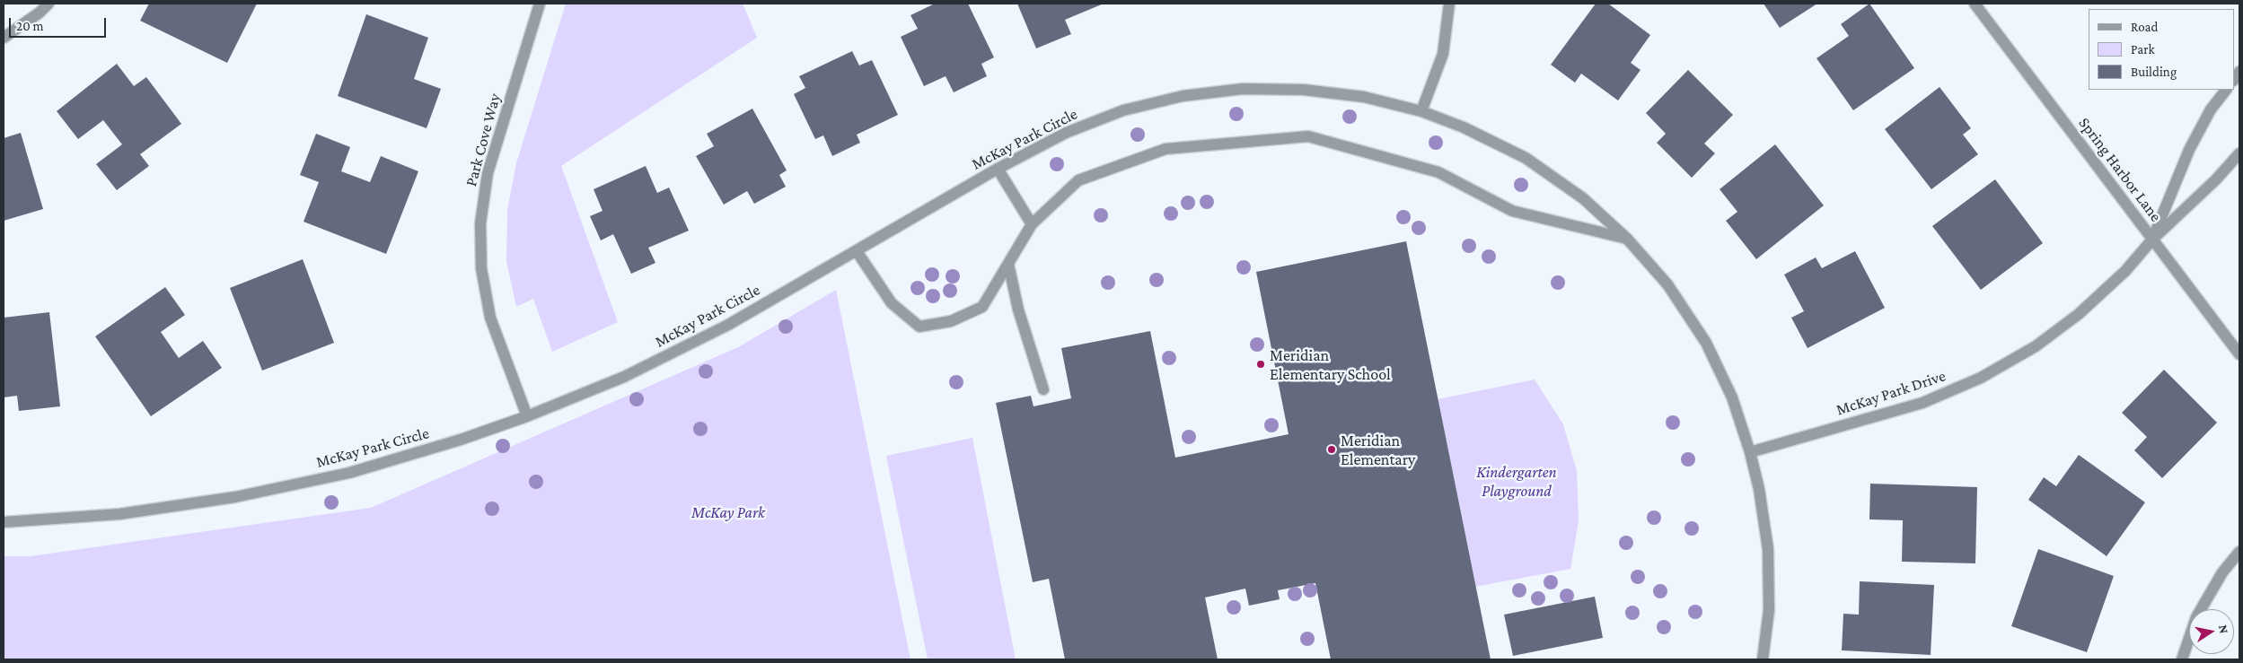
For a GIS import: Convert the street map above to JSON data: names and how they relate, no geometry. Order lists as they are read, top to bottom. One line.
{"streets":{"street":["McKay Park Circle","Park Cove Way","Spring Harbor Lane","McKay Park Drive"]},"crossings":[["McKay Park Circle","Park Cove Way"],["McKay Park Circle","McKay Park Drive"],["Spring Harbor Lane","McKay Park Drive"]],"parks":["Kindergarten Playground","McKay Park"],"places":["Meridian Elementary School","Meridian Elementary"],"legend":["Road","Park","Building"],"scale_bar":"20 m","north":"right"}
